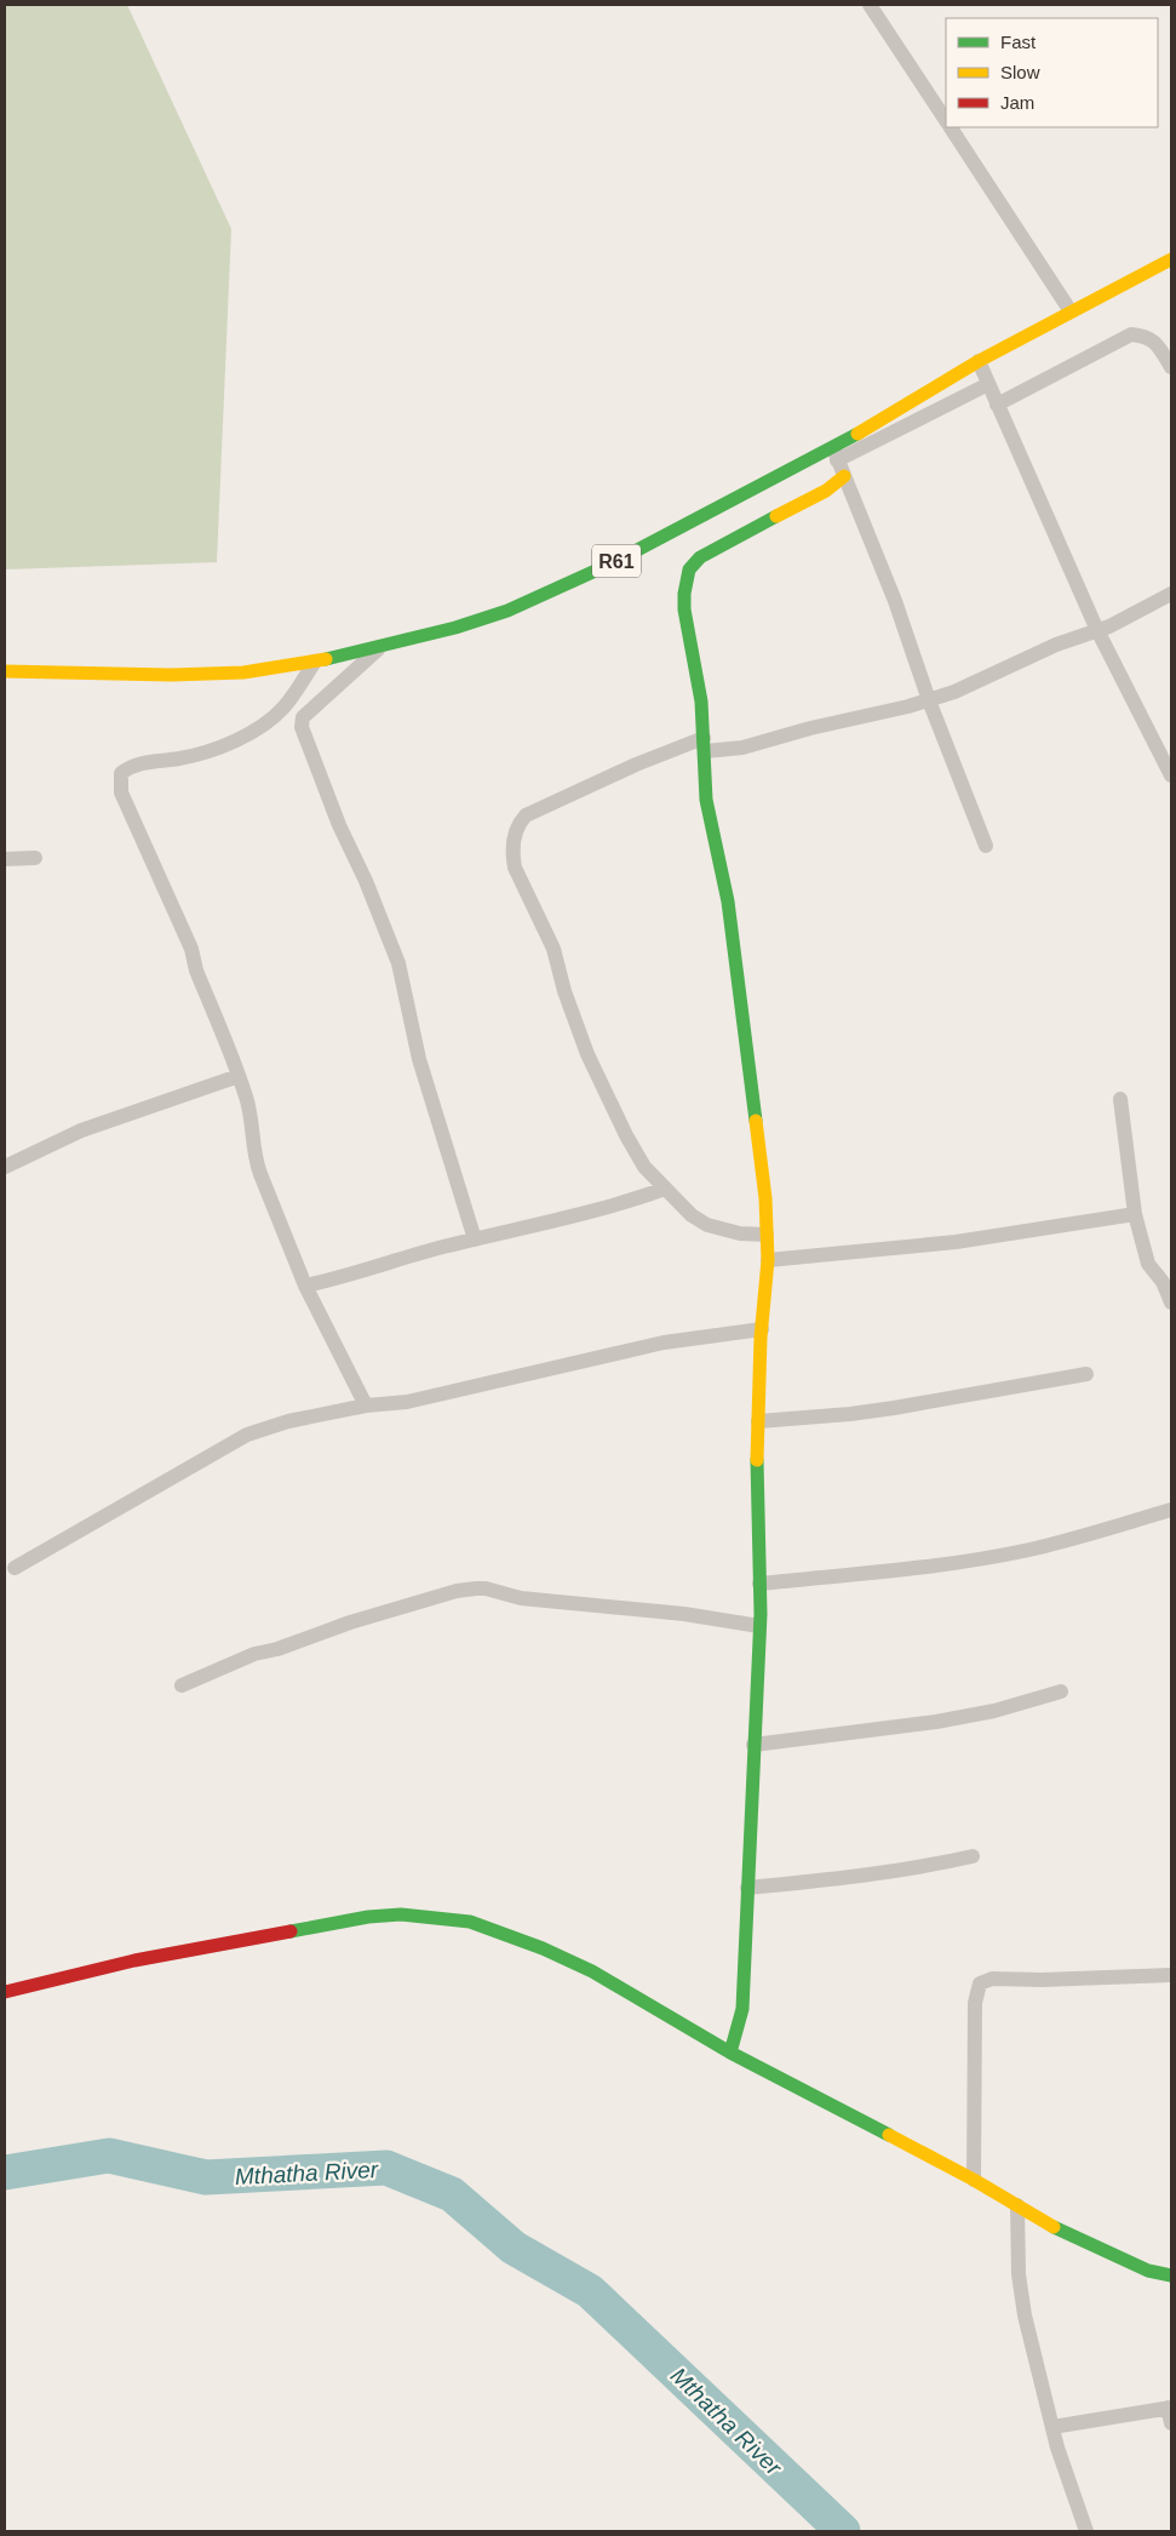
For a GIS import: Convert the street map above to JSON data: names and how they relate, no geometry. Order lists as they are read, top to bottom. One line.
{"streets":{"street":["R61"]},"water":["Mthatha River"],"legend":["Fast","Slow","Jam"]}
